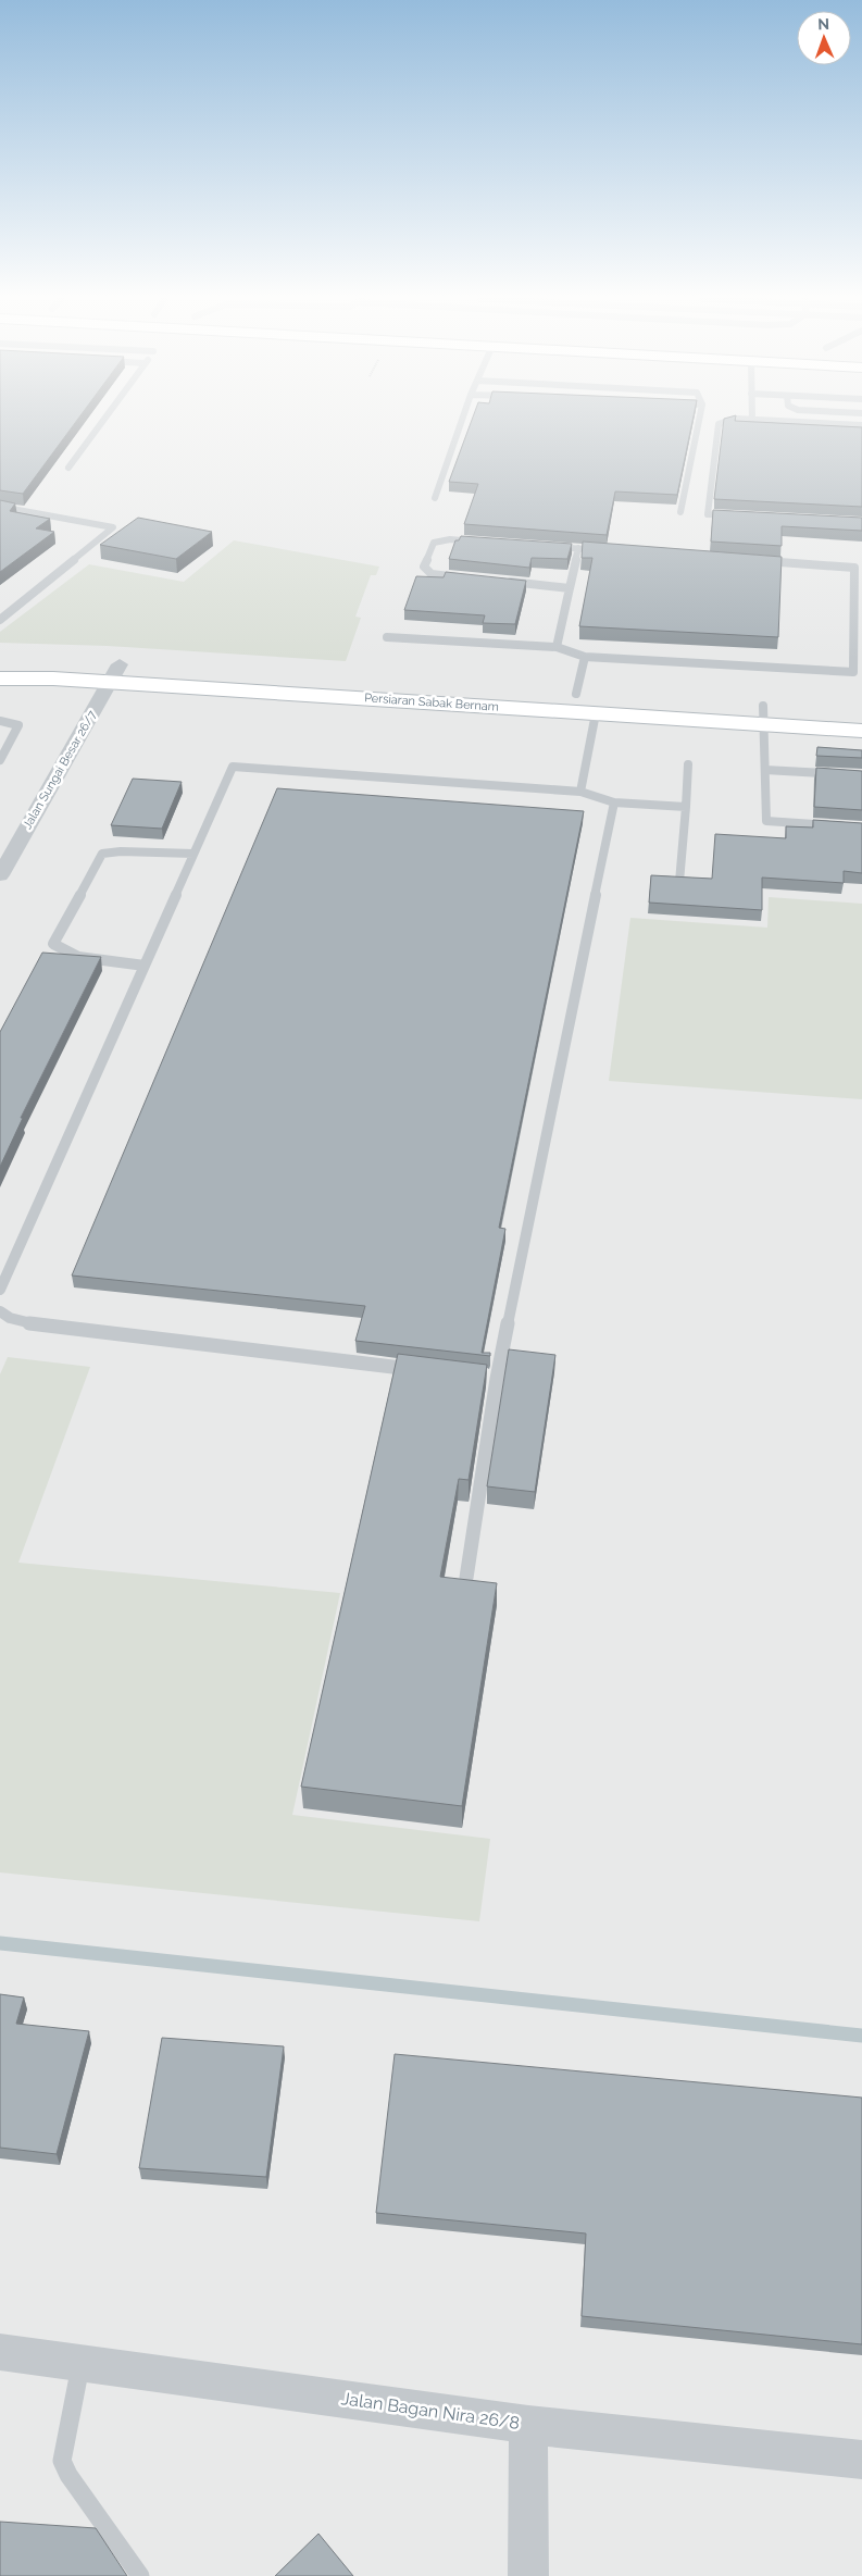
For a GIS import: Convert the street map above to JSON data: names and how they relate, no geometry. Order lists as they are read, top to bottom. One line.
{"streets":{"main road":["Persiaran Sabak Bernam"],"street":["Jalan Sungai Besar 26/7","Jalan Bagan Nira 26/8"]},"crossings":[["Persiaran Sabak Bernam","Jalan Sungai Besar 26/7"]],"north":"top"}
